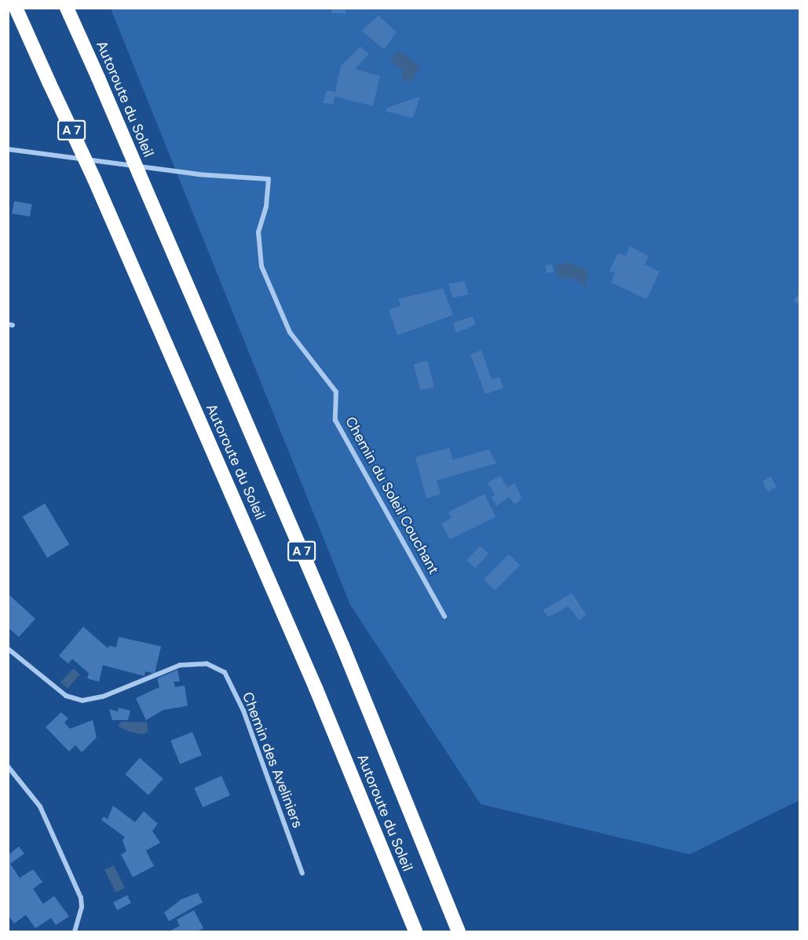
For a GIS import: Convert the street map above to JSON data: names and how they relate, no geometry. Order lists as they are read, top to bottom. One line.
{"streets":{"highway":["Autoroute du Soleil","A 7"],"street":["Chemin du Soleil Couchant","Chemin des Aveliniers"]}}
